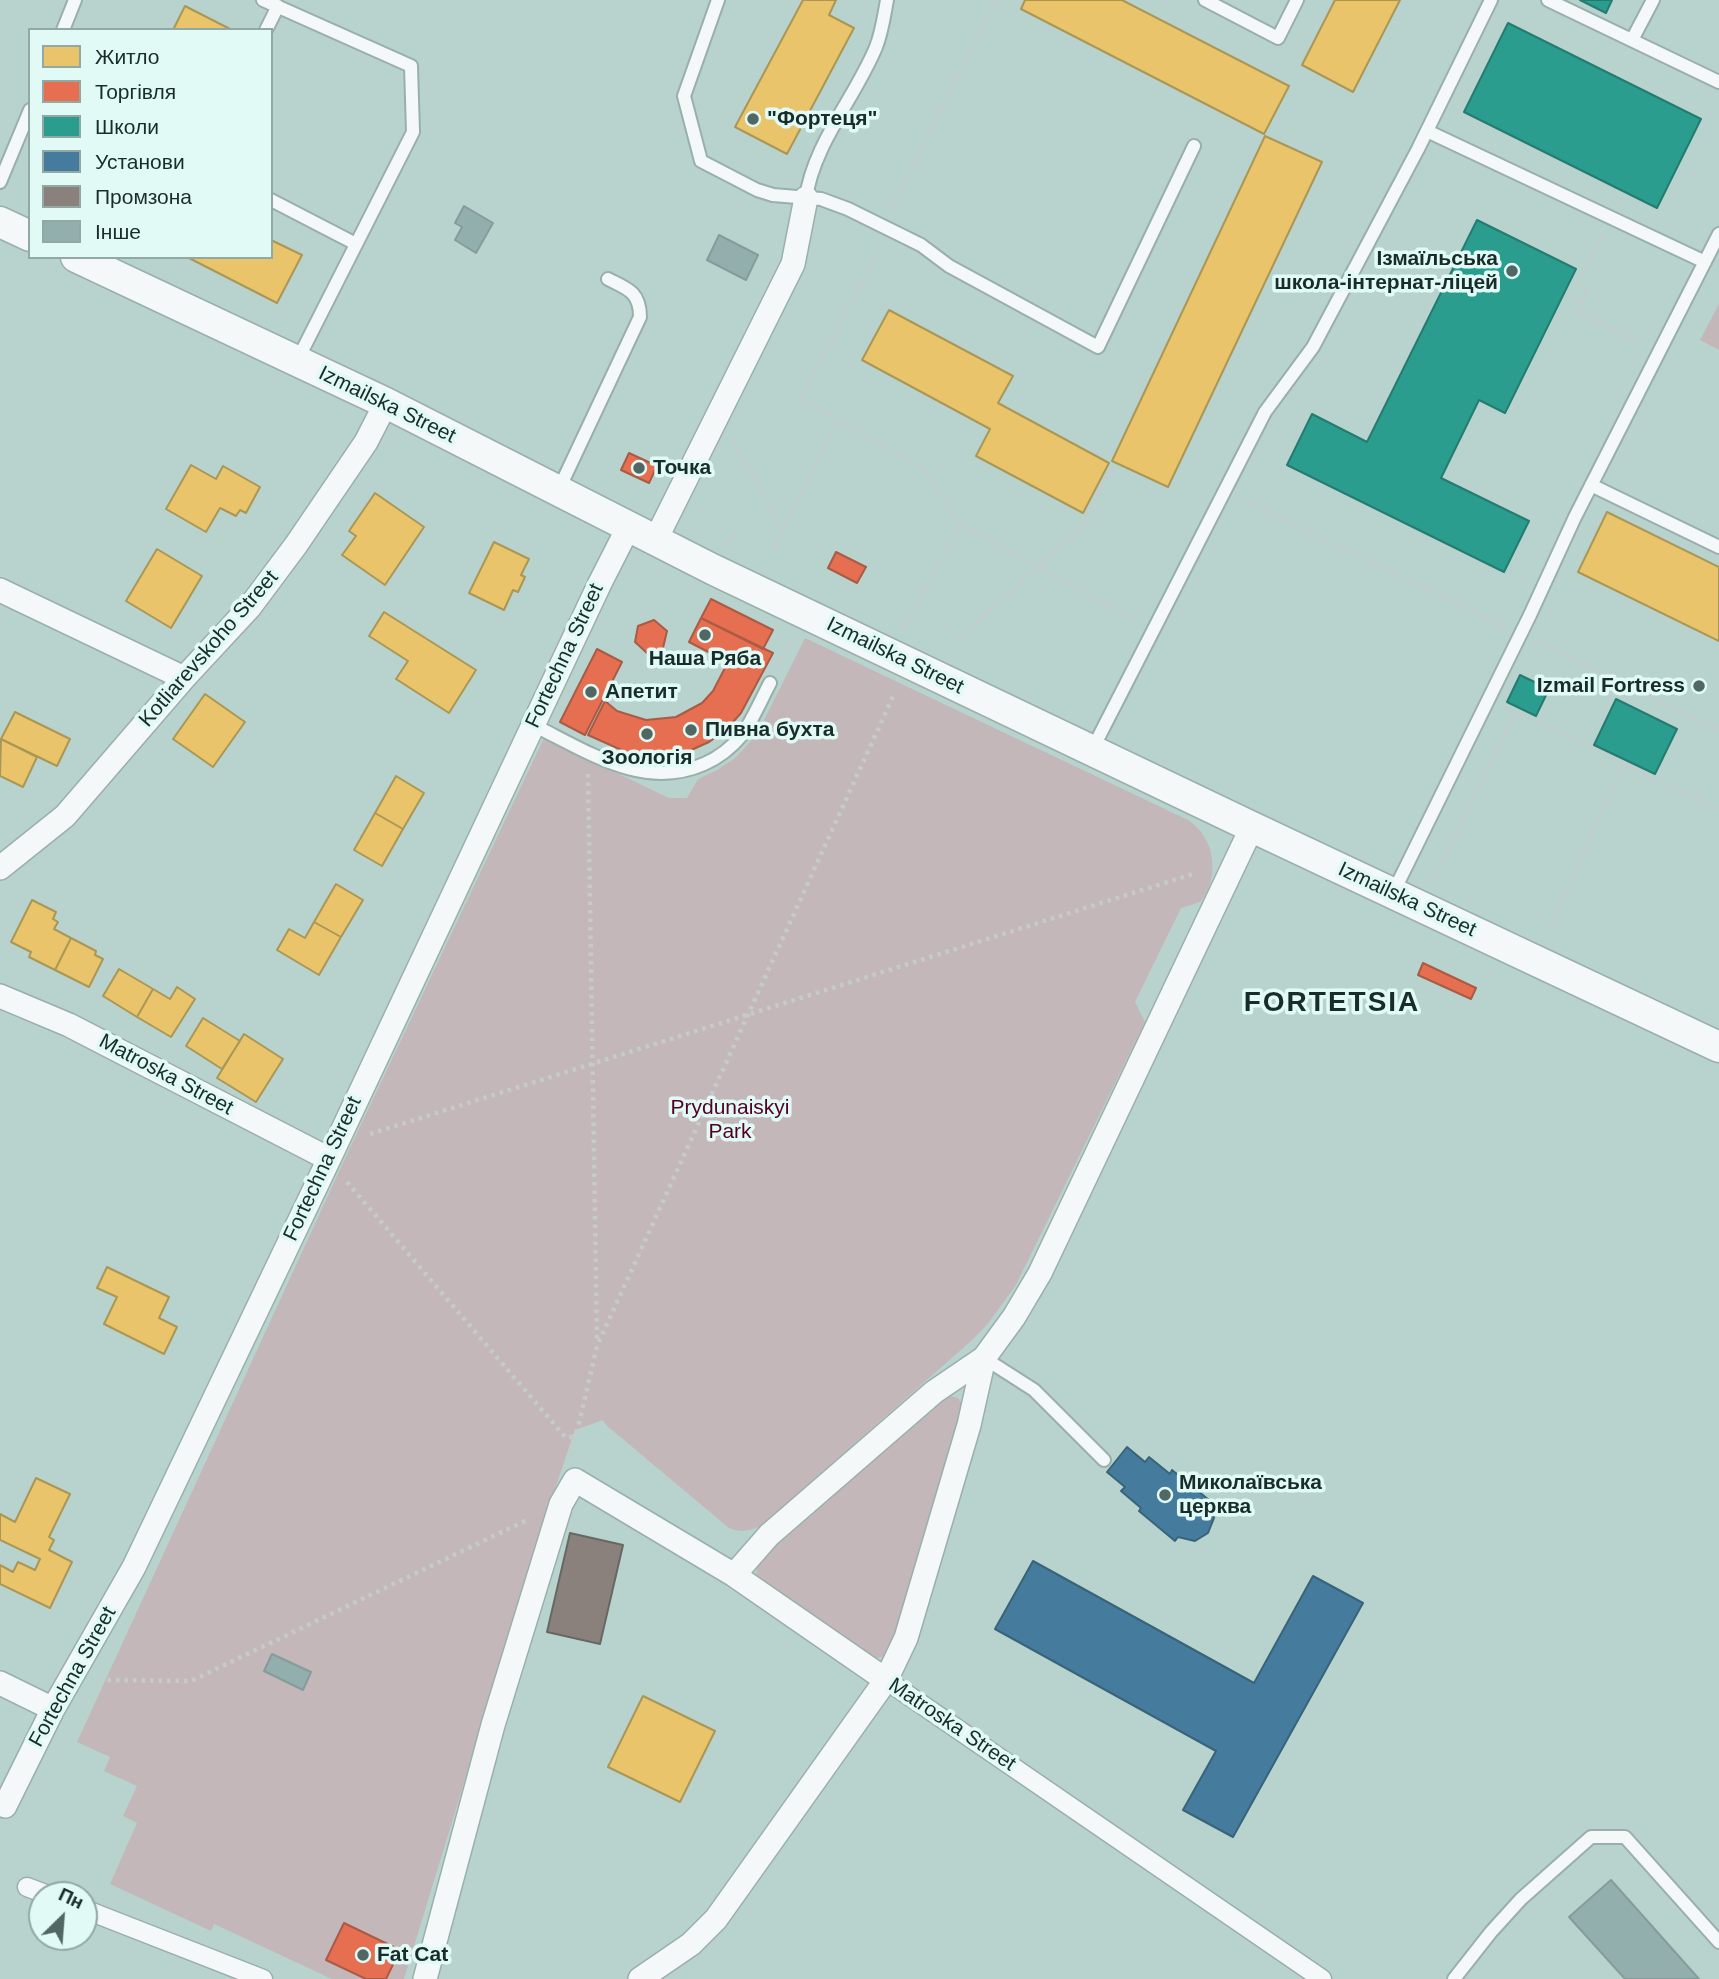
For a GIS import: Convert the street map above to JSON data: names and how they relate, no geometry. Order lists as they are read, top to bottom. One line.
{"streets":{"street":["Izmailska Street","Kotliarevskoho Street","Fortechna Street","Matroska Street"]},"crossings":[["Izmailska Street","Kotliarevskoho Street"],["Izmailska Street","Fortechna Street"],["Fortechna Street","Matroska Street"]],"districts":["FORTETSIA"],"parks":["Prydunaiskyi Park"],"places":["\"Фортеця\"","Ізмаїльська школа-інтернат-ліцей","Точка","Наша Ряба","Izmail Fortress","Апетит","Пивна бухта","Зоологія","Миколаївська церква","Fat Cat"],"legend":["Житло","Торгівля","Школи","Установи","Промзона","Інше"],"north":"top right"}
